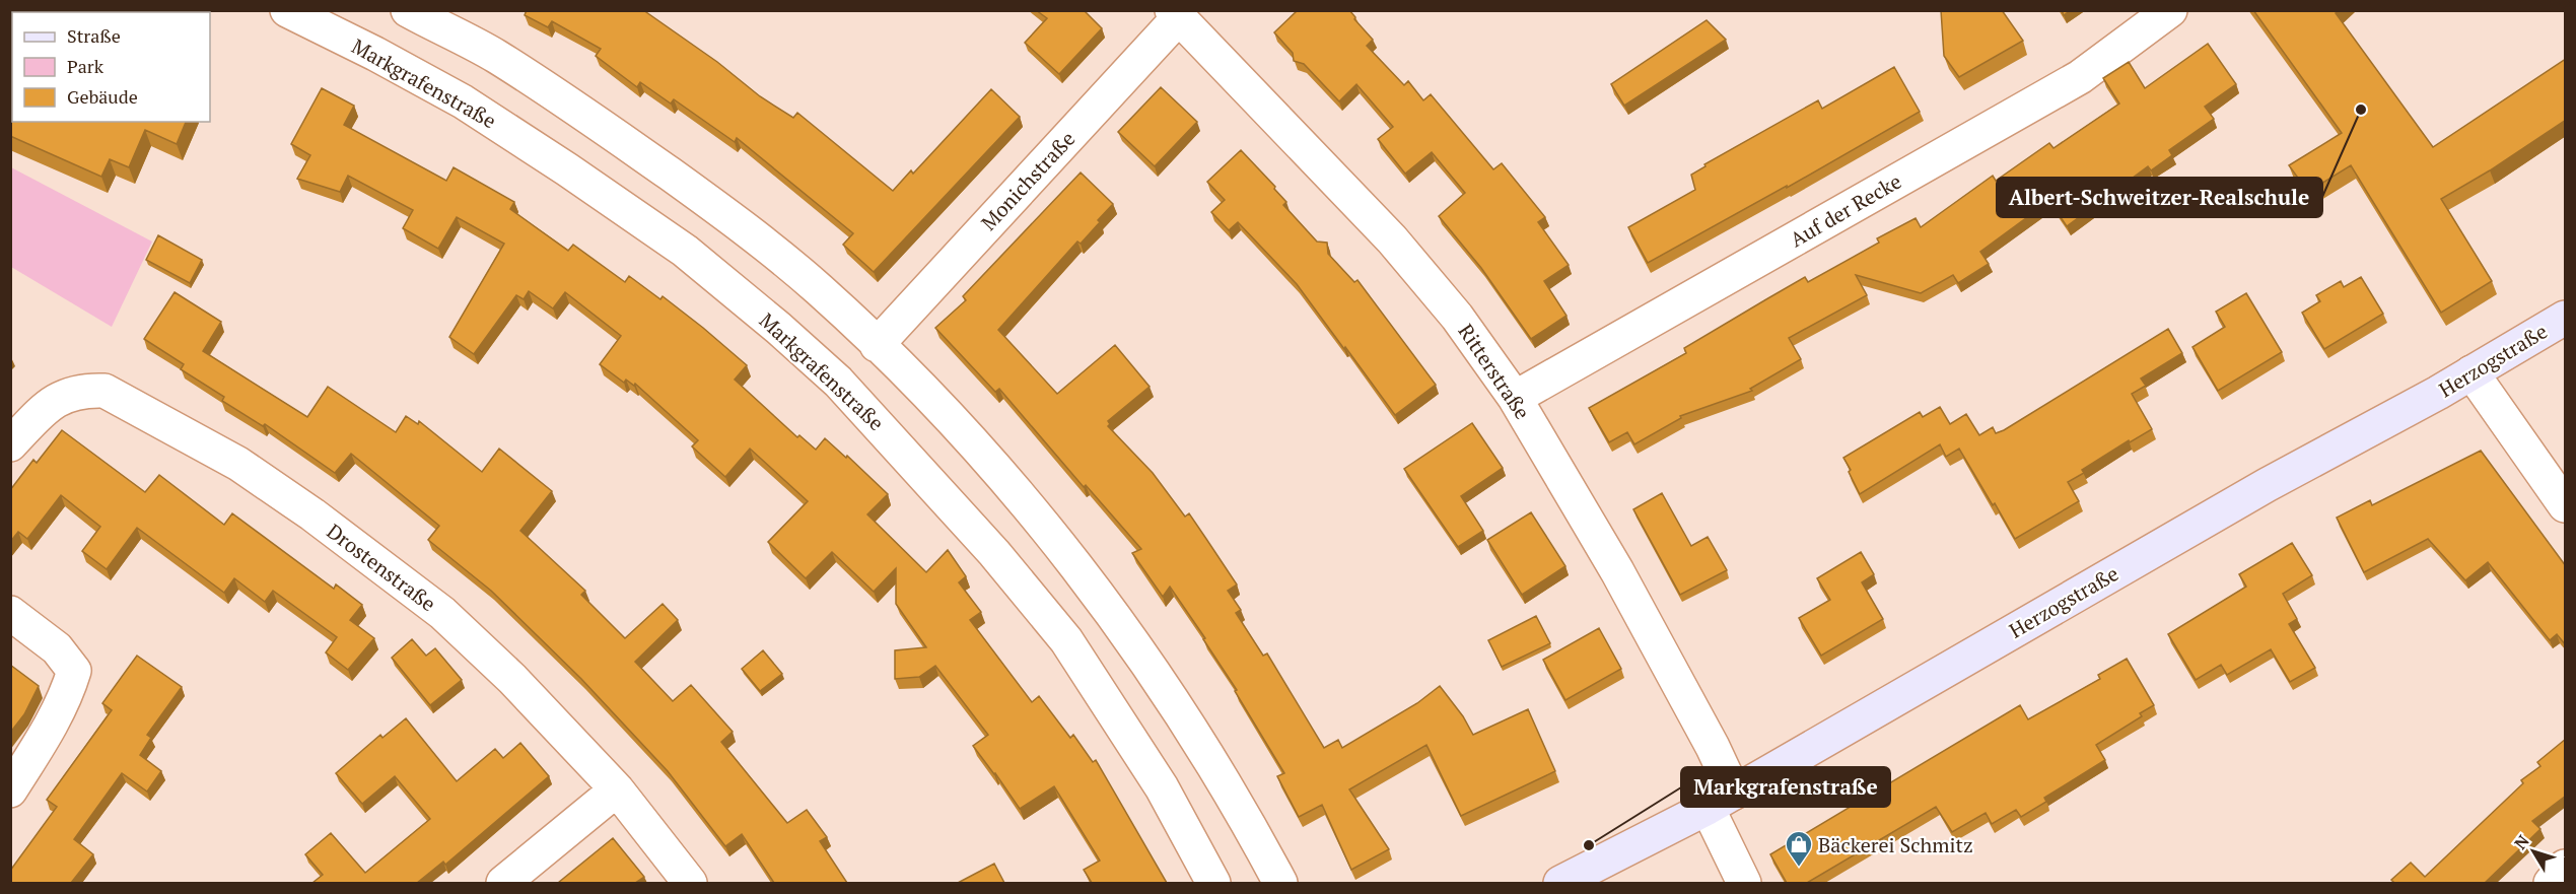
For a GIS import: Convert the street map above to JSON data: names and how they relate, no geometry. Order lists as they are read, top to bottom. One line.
{"streets":{"street":["Markgrafenstraße","Monichstraße","Auf der Recke","Herzogstraße","Ritterstraße","Drostenstraße"]},"crossings":[["Monichstraße","Ritterstraße"],["Auf der Recke","Ritterstraße"],["Herzogstraße","Ritterstraße"]],"places":{"other":["Albert-Schweitzer-Realschule","Markgrafenstraße"],"shop":["Bäckerei Schmitz"]},"legend":["Straße","Park","Gebäude"],"north":"top left"}
